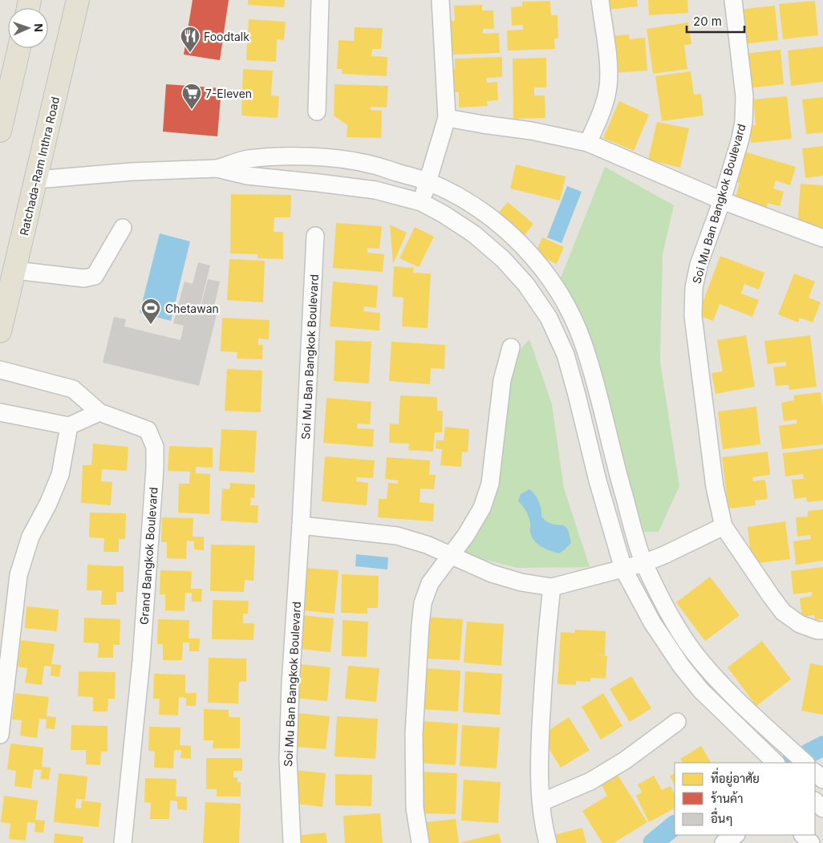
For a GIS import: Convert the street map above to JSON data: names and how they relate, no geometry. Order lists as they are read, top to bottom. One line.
{"streets":{"main road":["Ratchada-Ram Inthra Road"],"street":["Soi Mu Ban Bangkok Boulevard","Grand Bangkok Boulevard"]},"places":{"restaurant":["Foodtalk"],"supermarket":["7-Eleven"],"sports":["Chetawan"]},"legend":["ที่อยู่อาศัย","ร้านค้า","อื่นๆ"],"scale_bar":"20 m","north":"right"}
